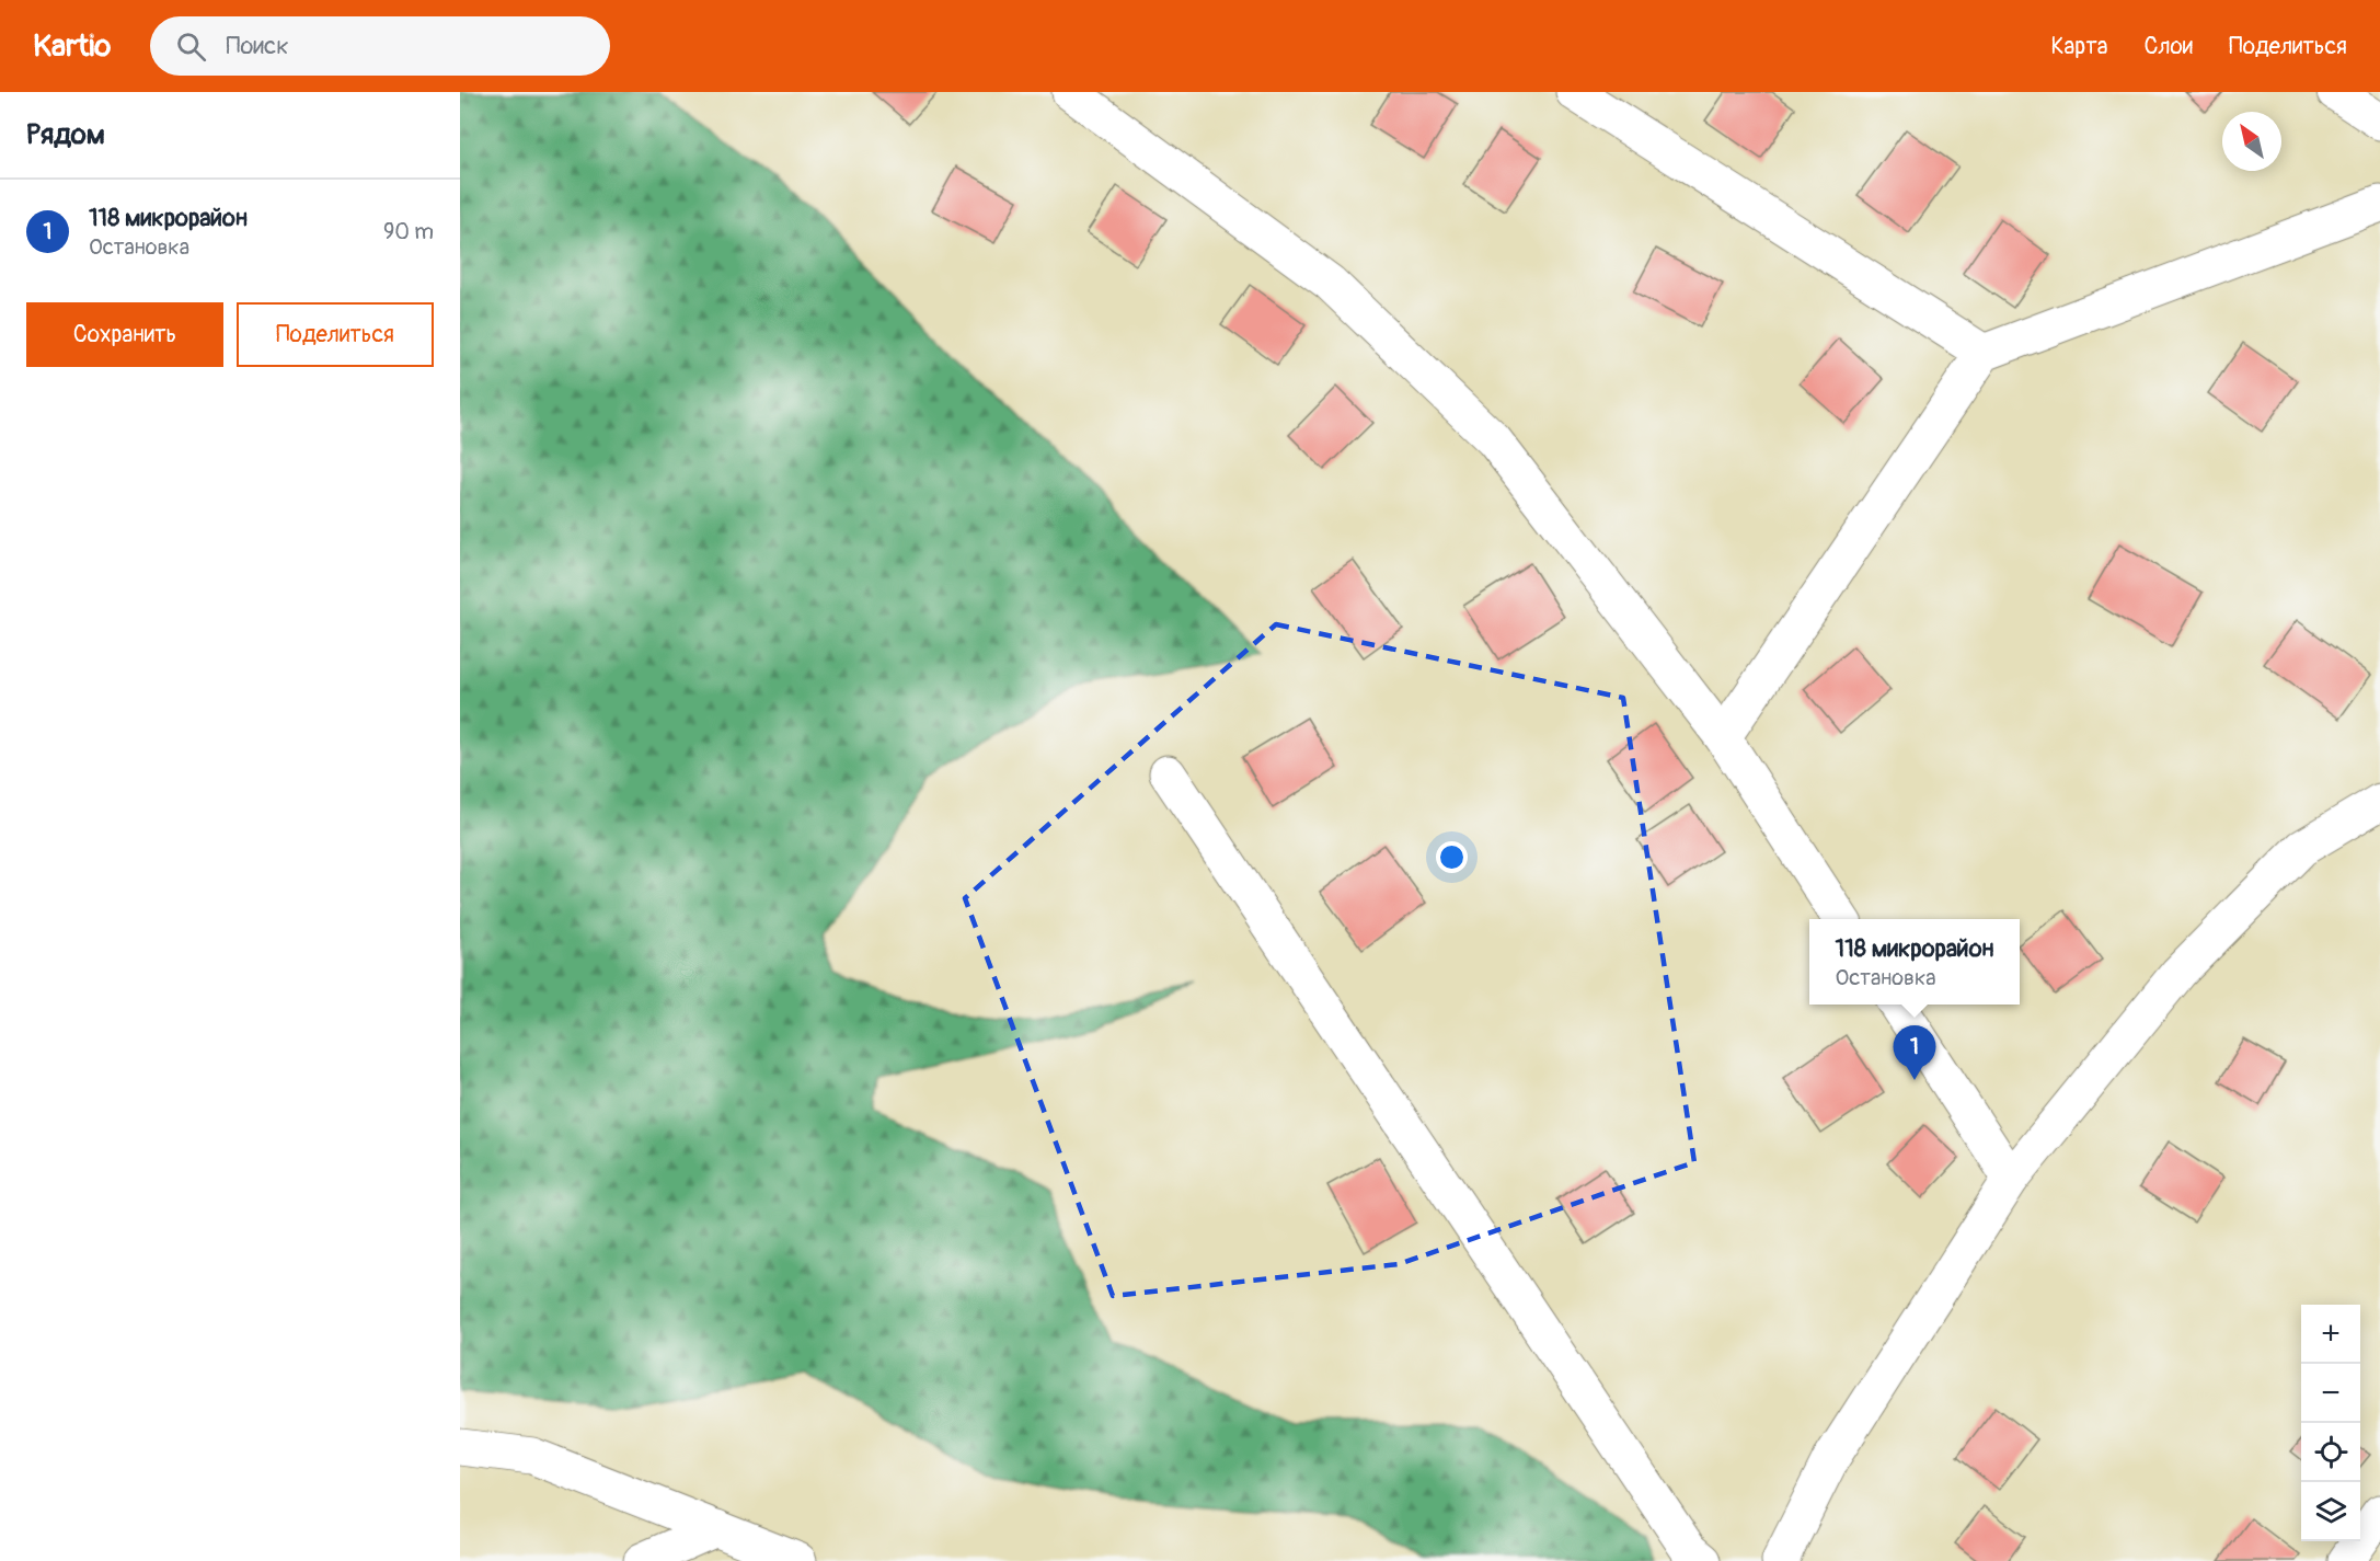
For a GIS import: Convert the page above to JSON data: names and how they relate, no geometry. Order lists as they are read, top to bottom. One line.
{"north":"top left","page":{"header":"Kartio","search":"Поиск","nav":["Карта","Слои","Поделиться"],"heading":"Рядом","list":[{"mark":"1","name":"118 микрорайон","note":"Остановка","value":"90 m"}],"buttons":["Сохранить","Поделиться"],"popup":["118 микрорайон","Остановка"],"pins":"1","map_buttons":["+","−"]}}
